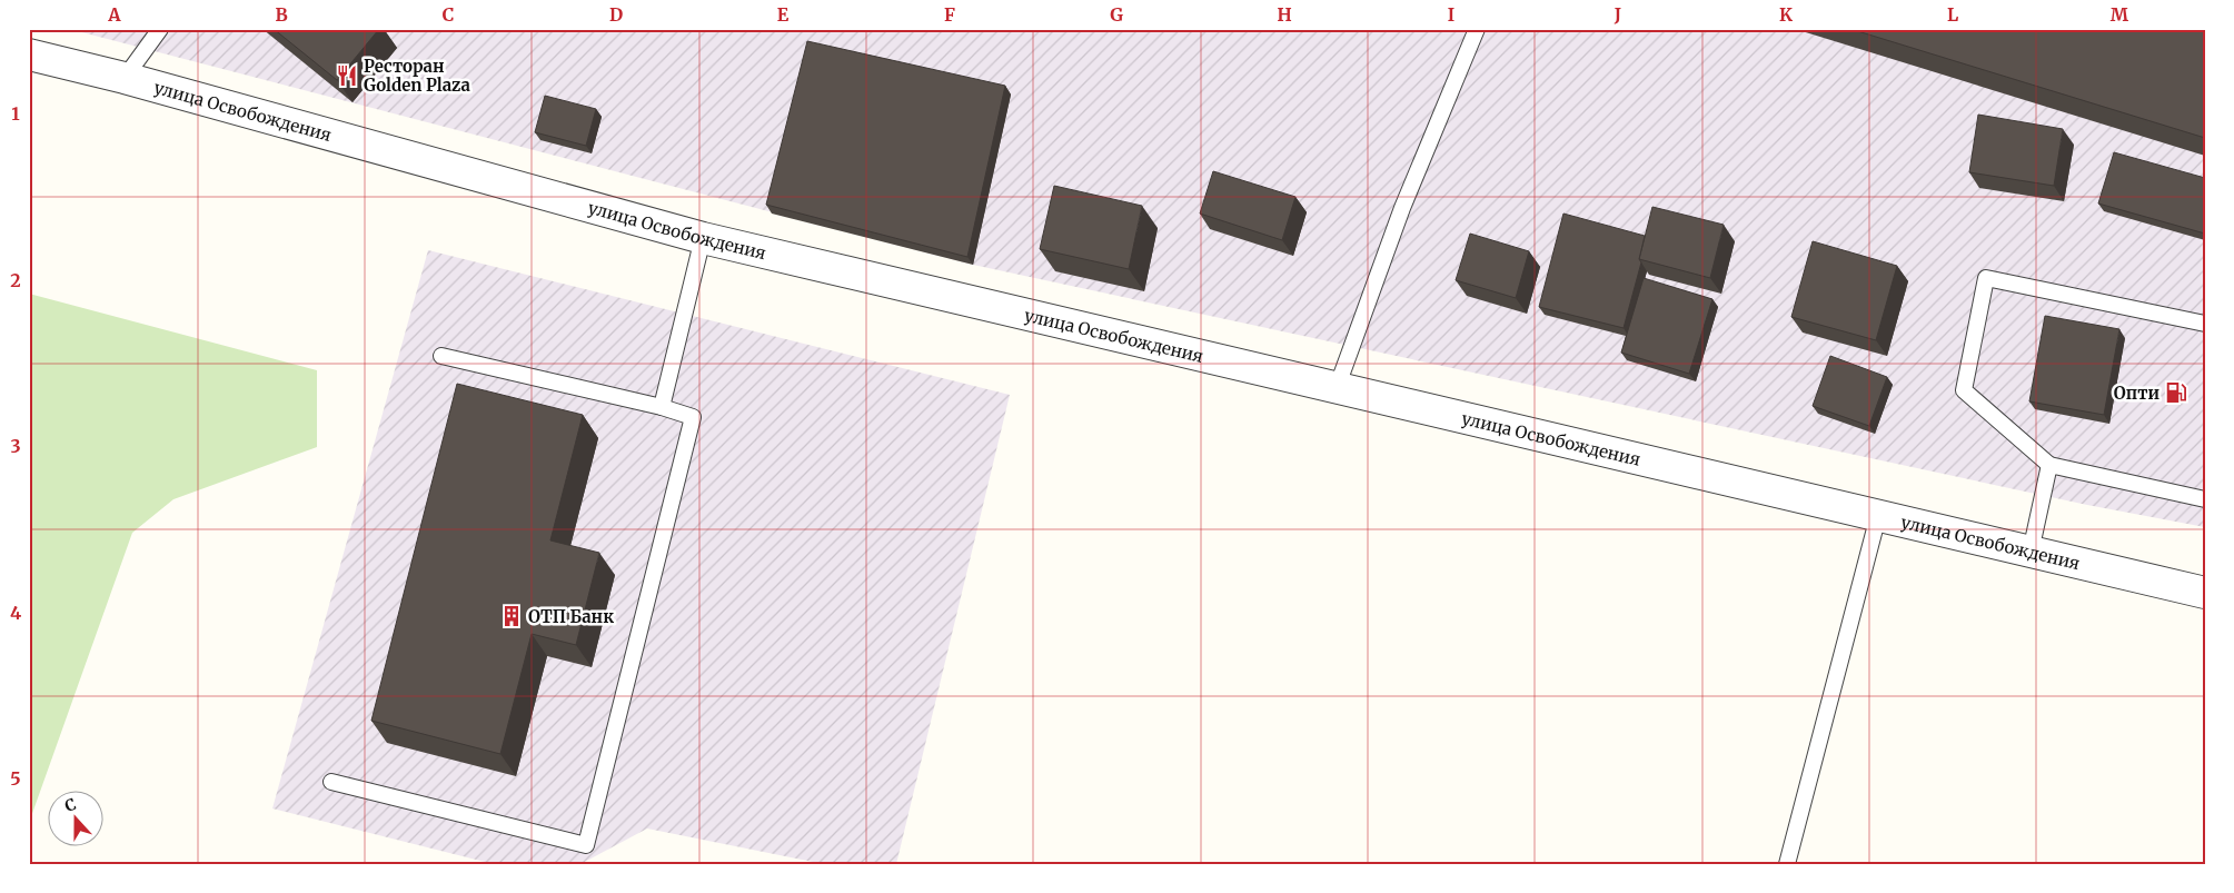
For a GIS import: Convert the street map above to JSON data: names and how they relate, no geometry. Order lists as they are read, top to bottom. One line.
{"streets":{"street":["улица Освобождения"]},"places":{"restaurant":["Ресторан Golden Plaza"],"fuel station":["Опти"],"building":["ОТП Банк"]},"north":"top","grid":{"columns":["A","B","C","D","E","F","G","H","I","J","K","L","M"],"rows":["1","2","3","4","5"]}}
